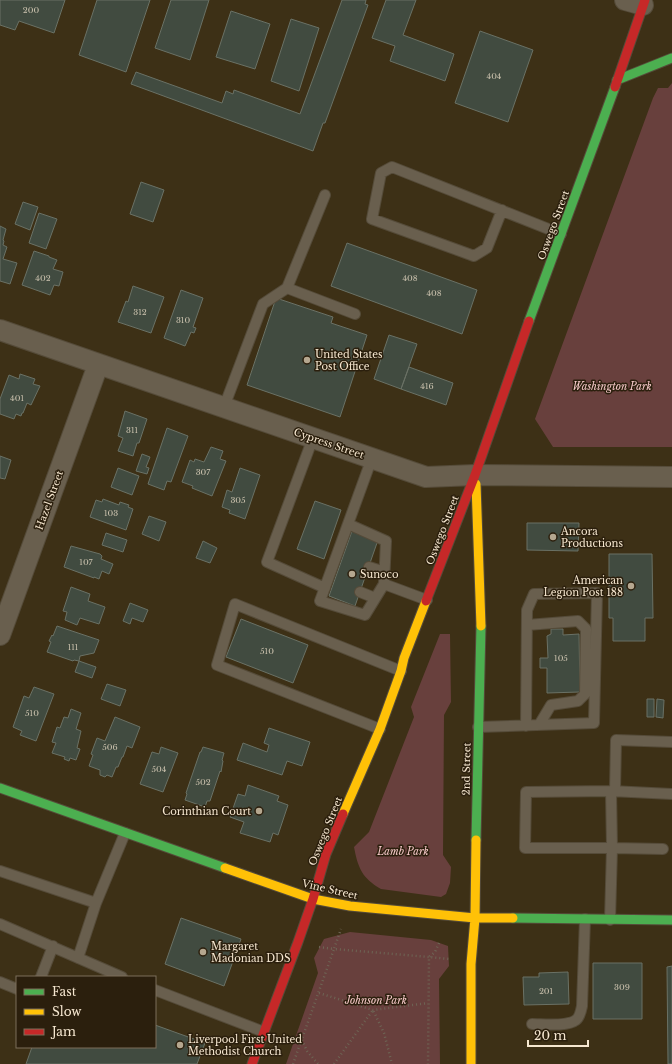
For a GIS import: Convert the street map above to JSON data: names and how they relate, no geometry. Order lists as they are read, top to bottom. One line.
{"streets":{"main road":["Oswego Street","2nd Street","Vine Street"],"street":["Cypress Street","Hazel Street"]},"crossings":[["Oswego Street","Cypress Street"],["Oswego Street","2nd Street"],["Oswego Street","Vine Street"],["Cypress Street","Hazel Street"],["Cypress Street","2nd Street"],["2nd Street","Vine Street"]],"parks":["Washington Park","Lamb Park","Johnson Park"],"places":["United States Post Office","Ancora Productions","Sunoco","American Legion Post 188","Corinthian Court","Margaret Madonian DDS","Liverpool First United Methodist Church"],"house_numbers":["200","404","402","408","408","312","310","416","401","311","307","305","103","107","111","510","105","510","506","504","502","309","201"],"legend":["Fast","Slow","Jam"],"scale_bar":"20 m"}
